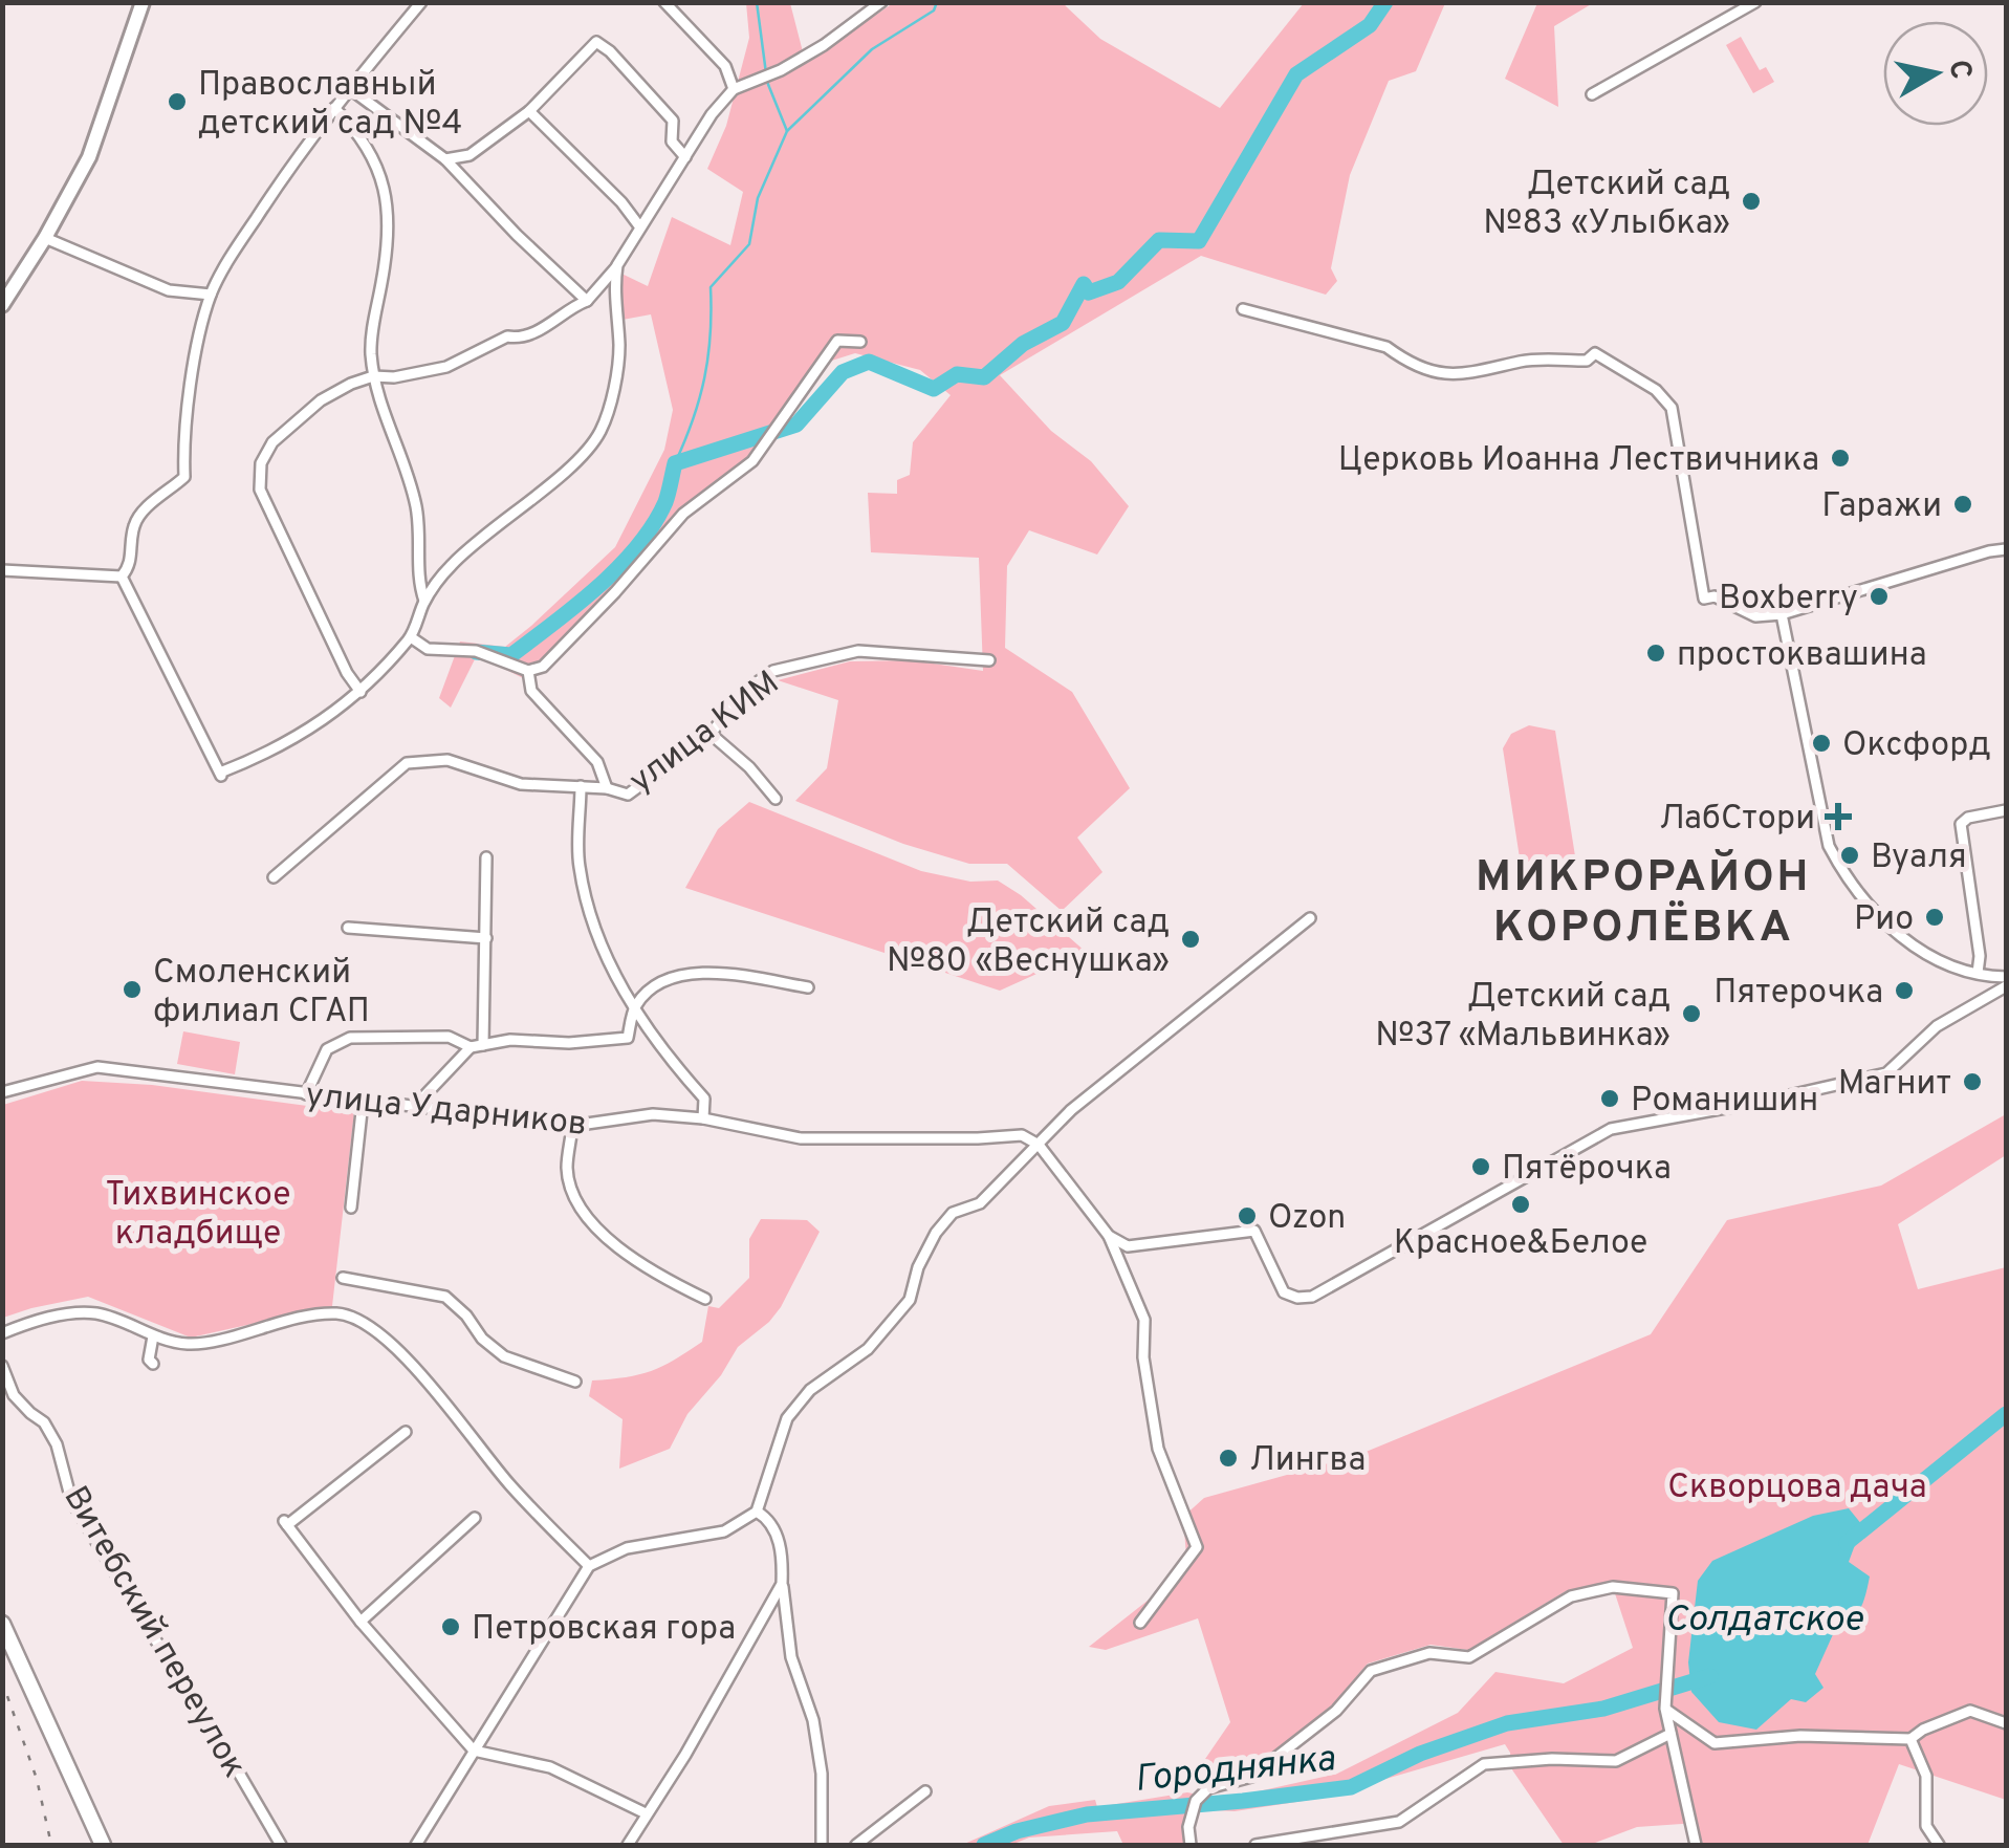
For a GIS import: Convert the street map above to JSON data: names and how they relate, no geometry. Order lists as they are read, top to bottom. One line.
{"streets":{"street":["улица КИМ","улица Ударников","Витебский переулок"]},"districts":["МИКРОРАЙОН КОРОЛЁВКА"],"water":["Солдатское","Городнянка"],"parks":["Тихвинское кладбище","Скворцова дача"],"places":{"other":["Православный детский сад №4","Детский сад №83 «Улыбка»","Церковь Иоанна Лествичника","Гаражи","Boxberry","простоквашина","Оксфорд","Вуаля","Рио","Детский сад №80 «Веснушка»","Смоленский филиал СГАП","Пятерочка","Детский сад №37 «Мальвинка»","Магнит","Романишин","Пятёрочка","Красное&Белое","Ozon","Лингва","Петровская гора"],"health":["ЛабСтори"]},"north":"right"}
